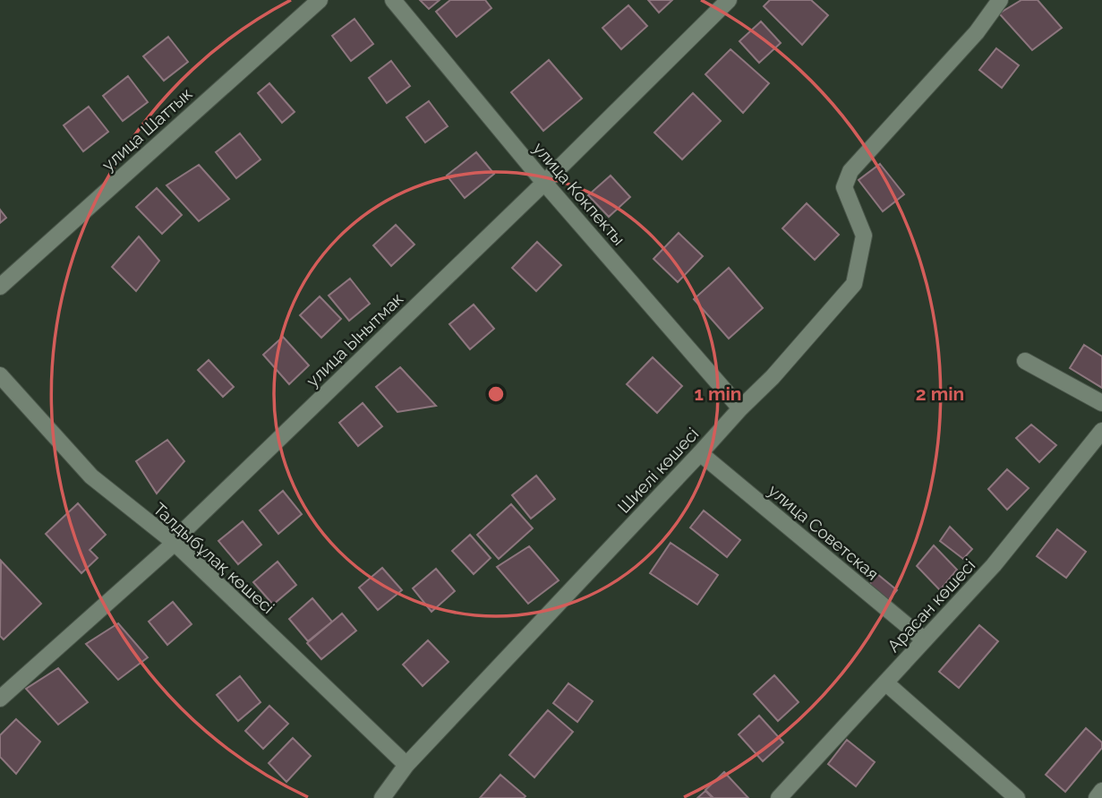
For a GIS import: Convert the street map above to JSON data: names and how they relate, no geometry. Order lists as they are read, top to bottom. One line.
{"streets":{"street":["улица Шаттык","улица Кокпекты","улица Ынытмак","Шиелі көшесі","улица Советская","Талдыбұлақ көшесі","Арасан көшесі"]},"crossings":[["улица Кокпекты","улица Ынытмак"],["улица Кокпекты","Шиелі көшесі"],["улица Ынытмак","Талдыбұлақ көшесі"],["Шиелі көшесі","улица Советская"],["Шиелі көшесі","Талдыбұлақ көшесі"],["улица Советская","Арасан көшесі"]],"rings":["1 min","2 min"]}
